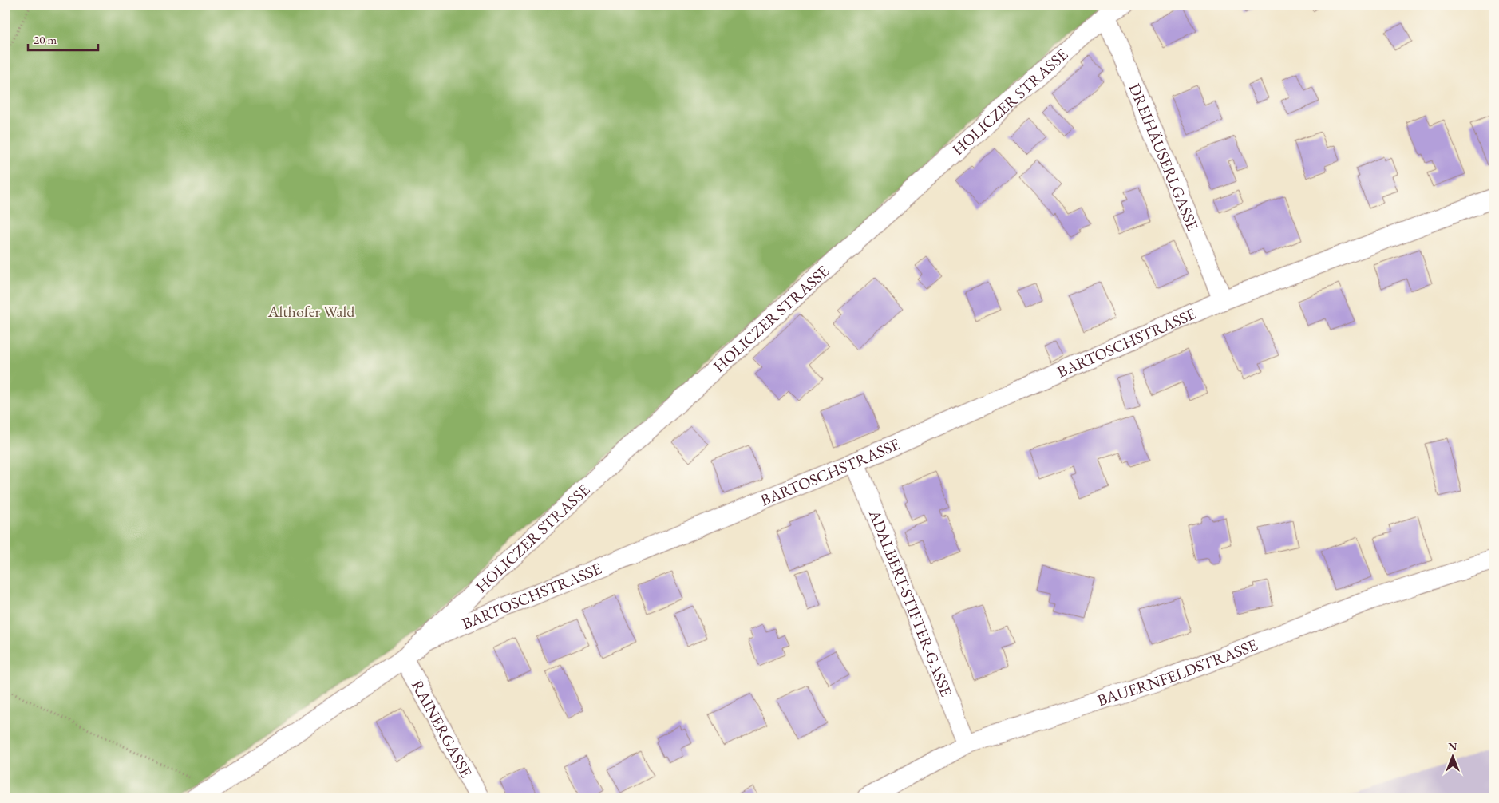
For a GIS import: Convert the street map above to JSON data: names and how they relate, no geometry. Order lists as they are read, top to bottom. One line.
{"streets":{"street":["HOLICZER STRASSE","DREIHÄUSERLGASSE","BARTOSCHSTRASSE","ADALBERT-STIFTER-GASSE","BAUERNFELDSTRASSE","RAINERGASSE"]},"crossings":[["HOLICZER STRASSE","DREIHÄUSERLGASSE"],["HOLICZER STRASSE","BARTOSCHSTRASSE"],["DREIHÄUSERLGASSE","BARTOSCHSTRASSE"],["BARTOSCHSTRASSE","ADALBERT-STIFTER-GASSE"],["BARTOSCHSTRASSE","RAINERGASSE"],["ADALBERT-STIFTER-GASSE","BAUERNFELDSTRASSE"]],"parks":["Althofer Wald"],"scale_bar":"20 m","north":"top"}
